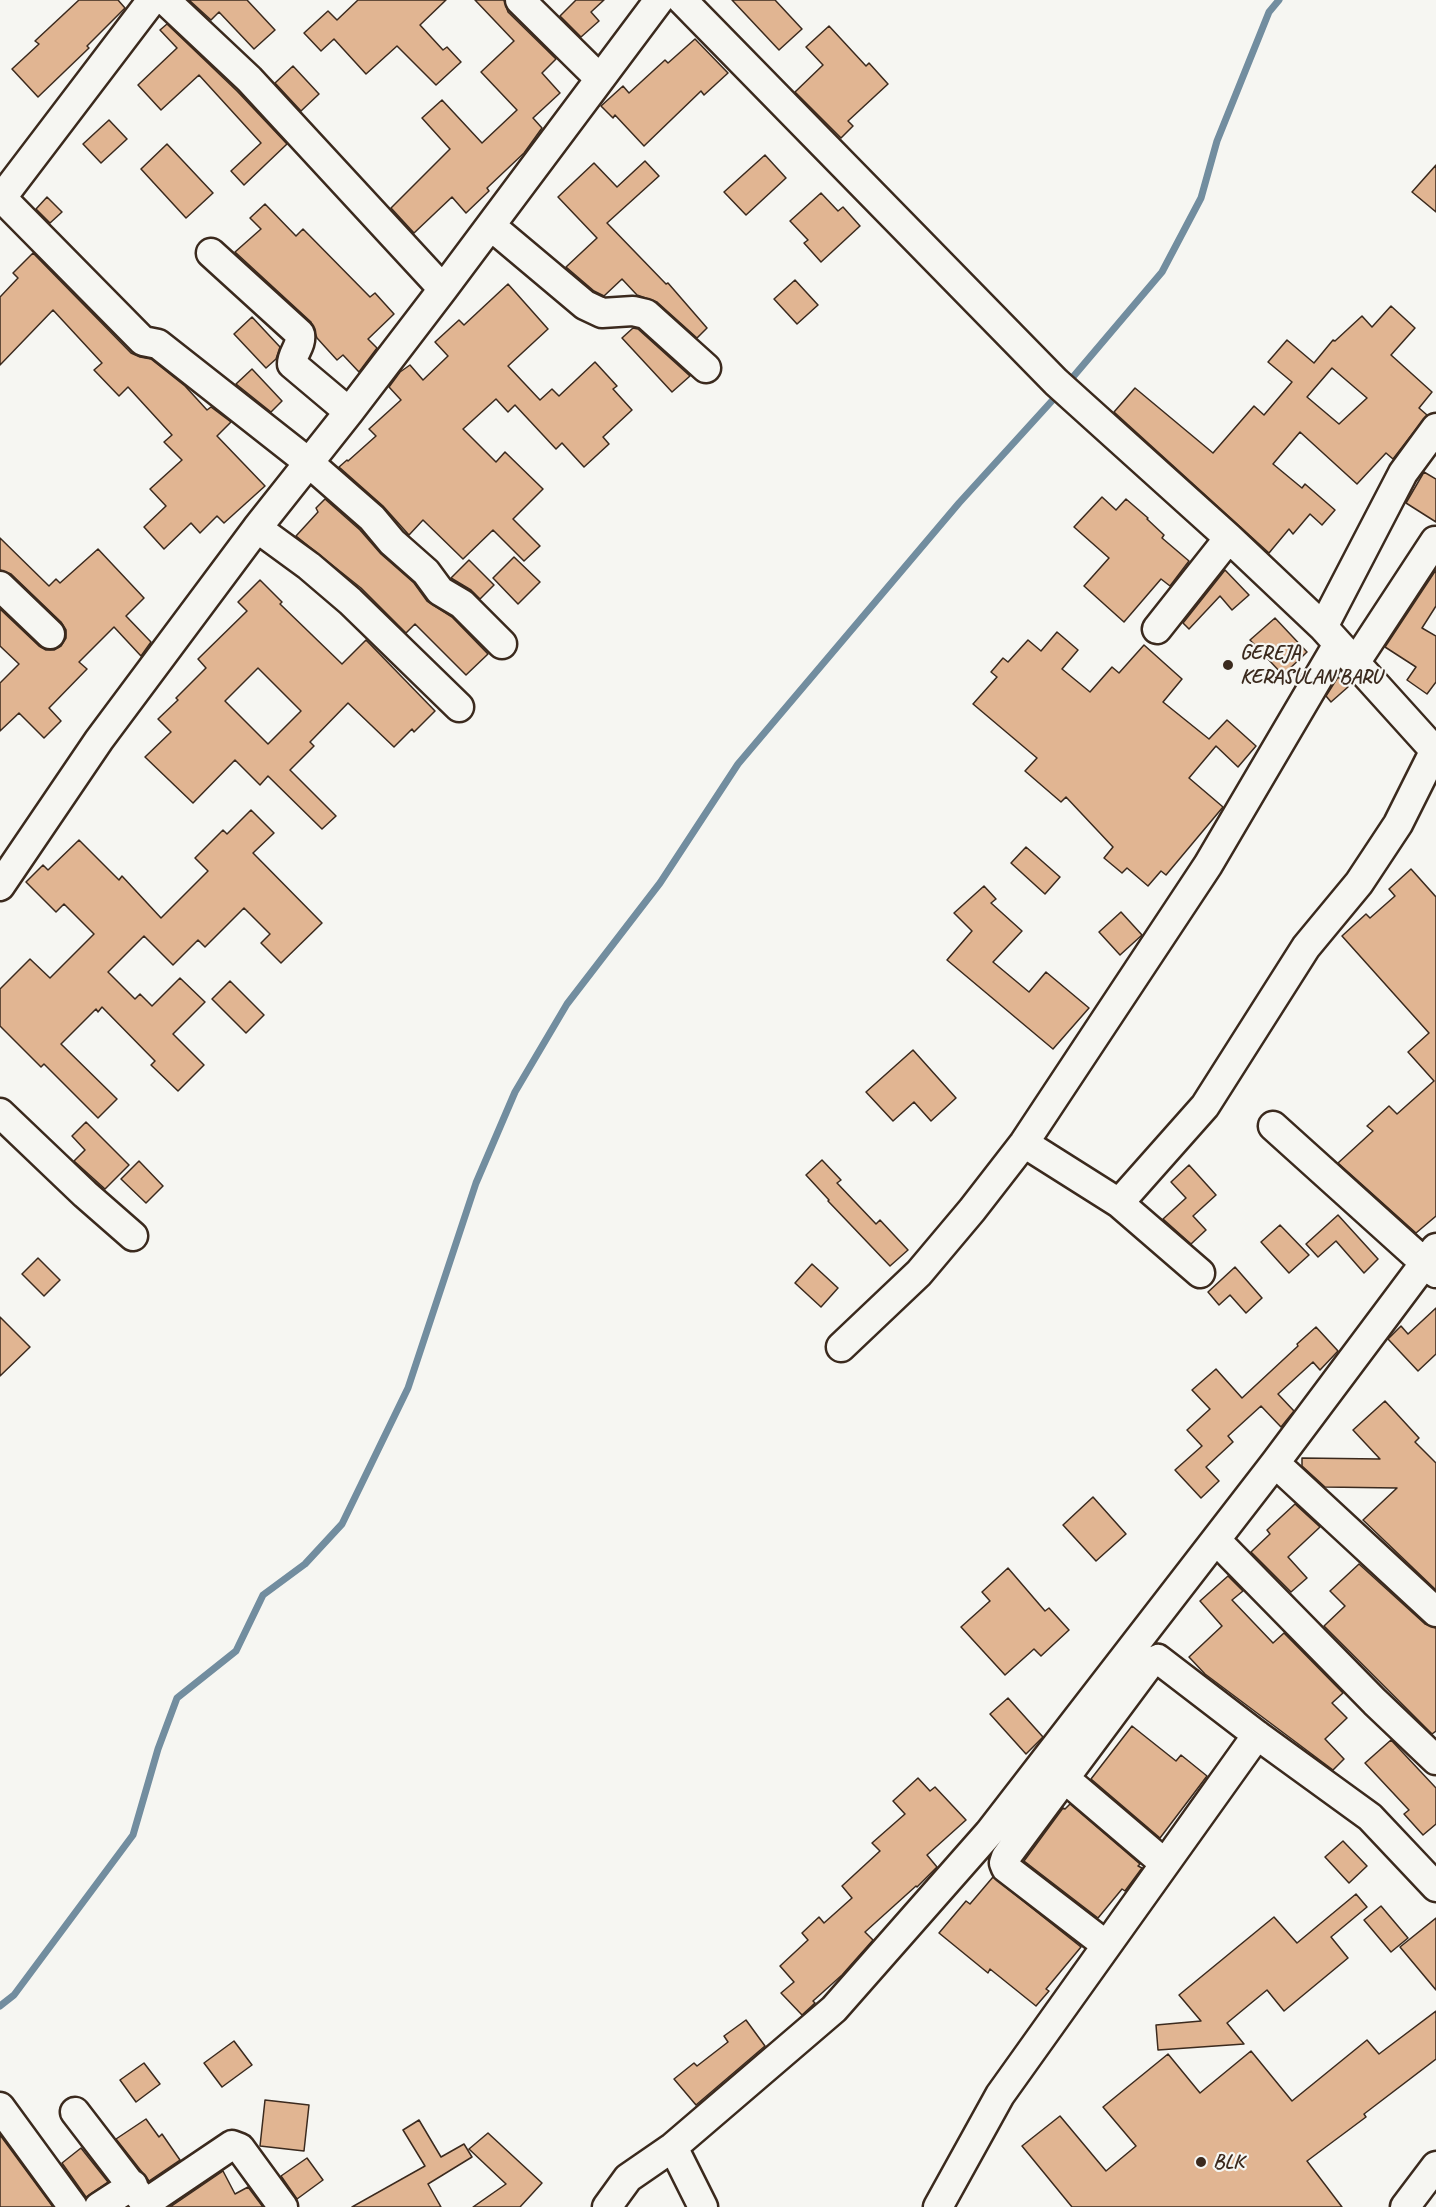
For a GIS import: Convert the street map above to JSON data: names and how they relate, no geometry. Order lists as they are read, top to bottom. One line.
{"places":["GEREJA KERASULAN BARU","BLK"]}
